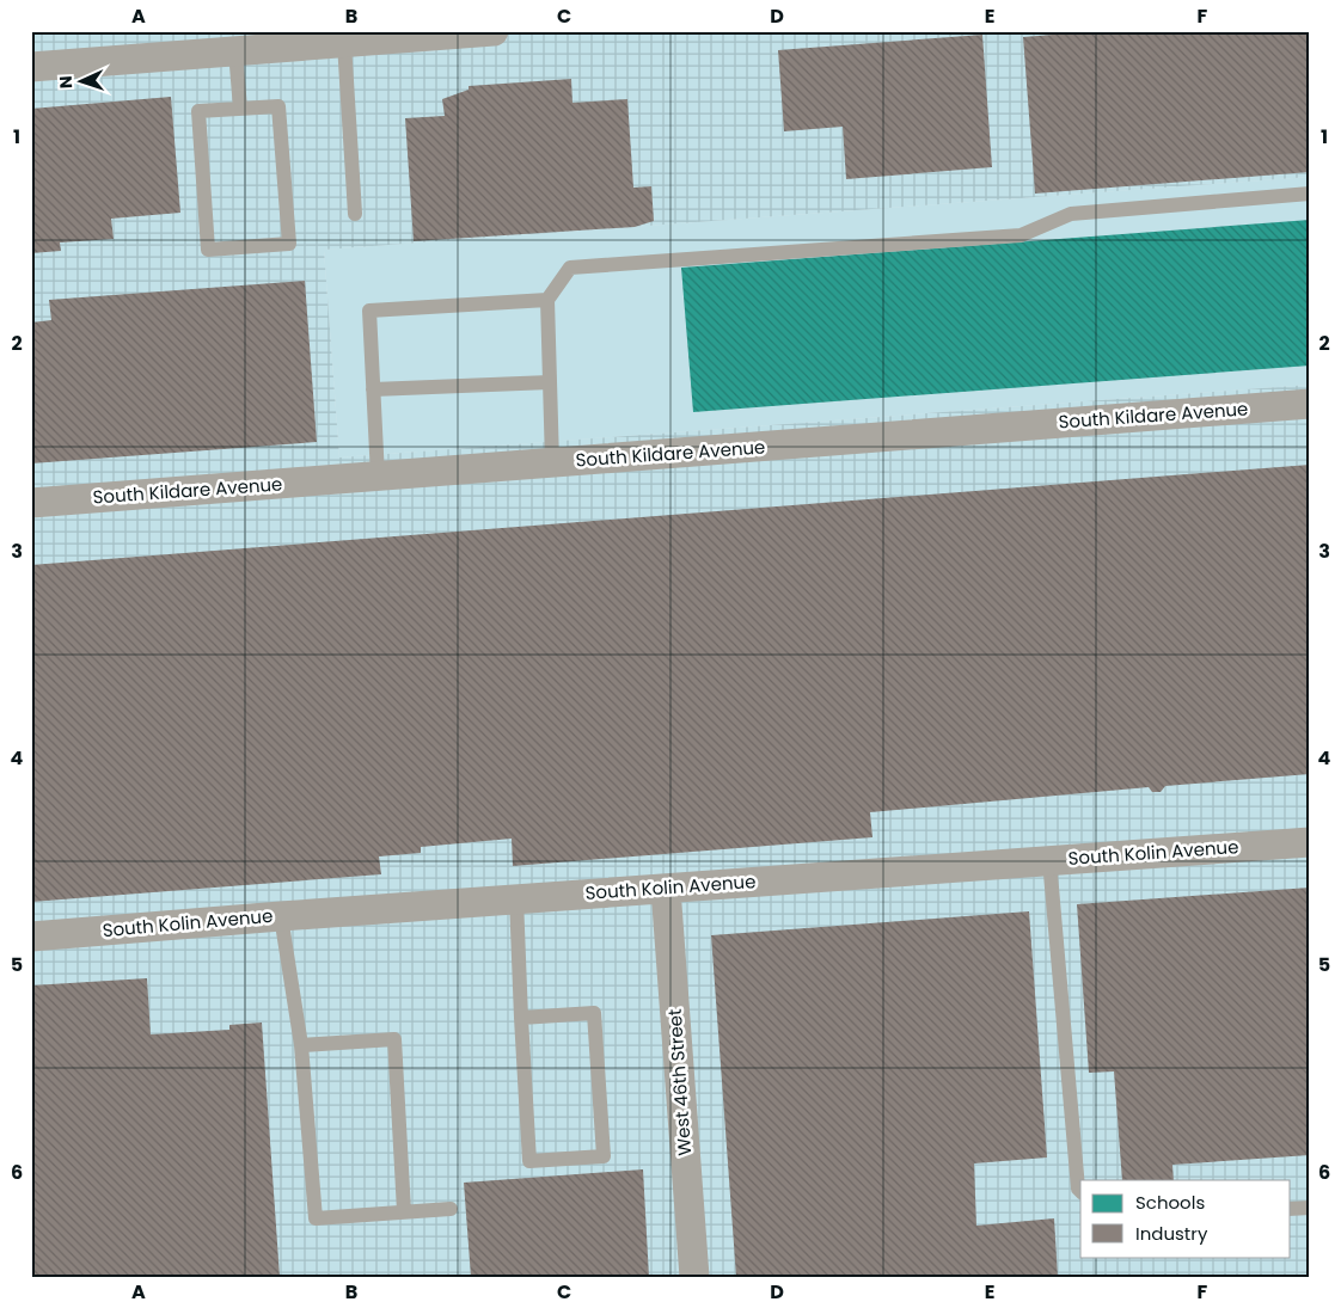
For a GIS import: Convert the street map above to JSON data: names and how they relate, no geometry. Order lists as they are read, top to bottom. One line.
{"streets":{"street":["South Kildare Avenue","South Kolin Avenue","West 46th Street"]},"crossings":[["South Kolin Avenue","West 46th Street"]],"legend":["Schools","Industry"],"north":"left","grid":{"columns":["A","B","C","D","E","F"],"rows":["1","2","3","4","5","6"]}}
